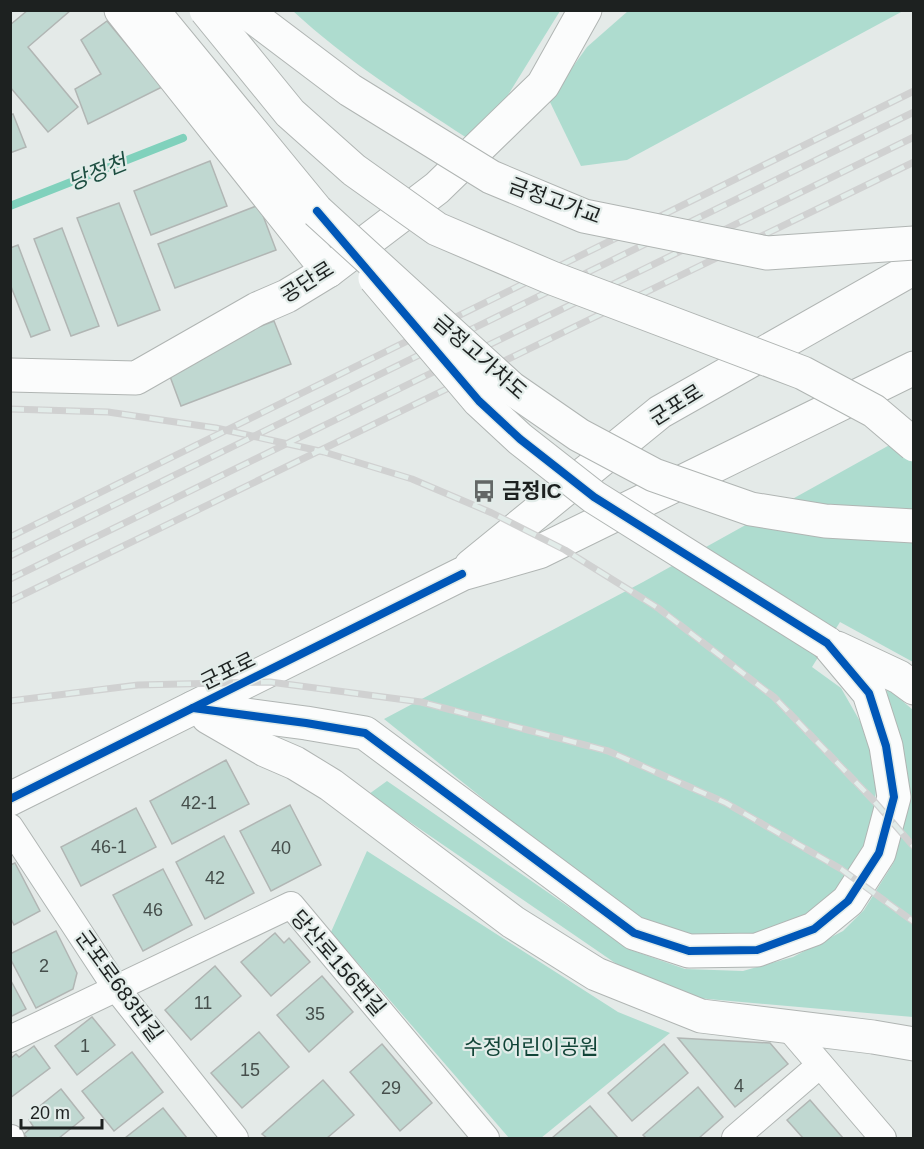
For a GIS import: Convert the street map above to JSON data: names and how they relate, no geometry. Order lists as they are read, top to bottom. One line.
{"streets":{"street":["금정고가교","공단로","금정고가차도","군포로","당산로156번길","군포로683번길"]},"crossings":[["당산로156번길","군포로683번길"]],"water":["당정천"],"parks":["수정어린이공원"],"places":{"bus stop":["금정IC"]},"house_numbers":["42-1","46-1","40","42","46","2","11","35","1","15","4","29"],"scale_bar":"20 m"}
